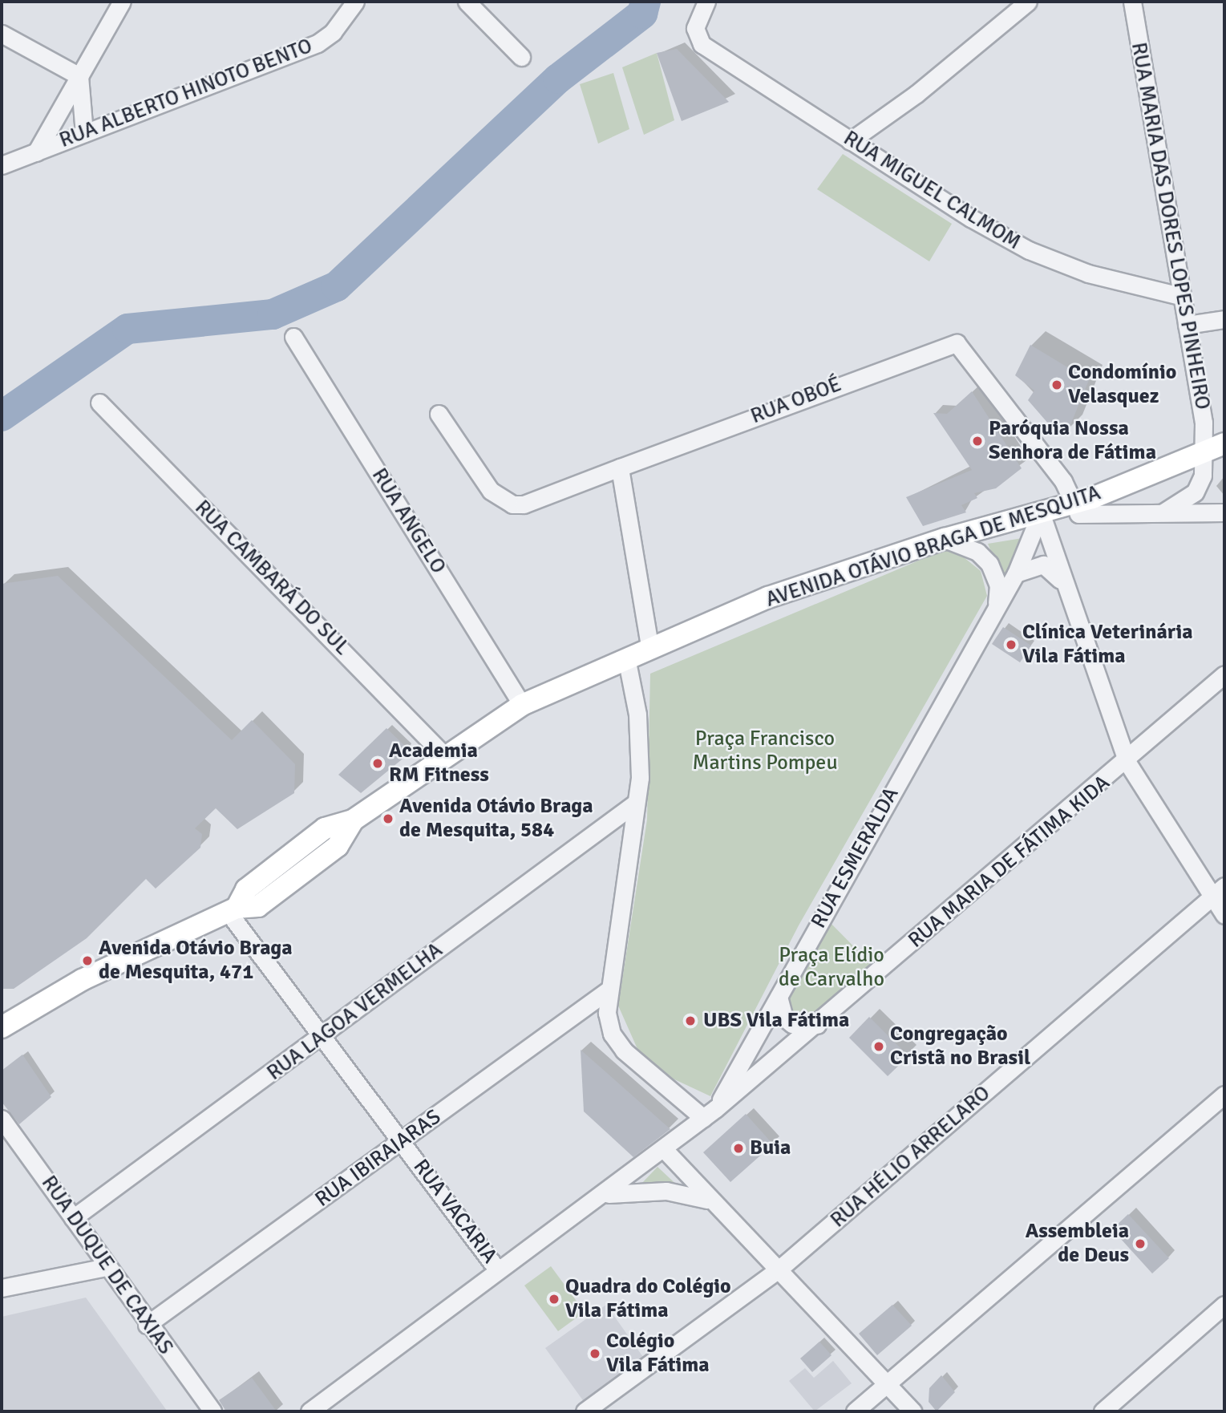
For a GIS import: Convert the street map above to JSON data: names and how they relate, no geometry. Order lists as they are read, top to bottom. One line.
{"streets":{"main road":["AVENIDA OTÁVIO BRAGA DE MESQUITA"],"street":["RUA ALBERTO HINOTO BENTO","RUA MIGUEL CALMOM","RUA MARIA DAS DORES LOPES PINHEIRO","RUA OBOÉ","RUA ANGELO","RUA CAMBARÁ DO SUL","RUA ESMERALDA","RUA MARIA DE FÁTIMA KIDA","RUA LAGOA VERMELHA","RUA HÉLIO ARRELARO","RUA IBIRAIARAS","RUA VACARIA","RUA DUQUE DE CAXIAS"]},"crossings":[["RUA MIGUEL CALMOM","RUA MARIA DAS DORES LOPES PINHEIRO"],["RUA MARIA DAS DORES LOPES PINHEIRO","AVENIDA OTÁVIO BRAGA DE MESQUITA"],["RUA OBOÉ","AVENIDA OTÁVIO BRAGA DE MESQUITA"],["RUA ANGELO","AVENIDA OTÁVIO BRAGA DE MESQUITA"],["AVENIDA OTÁVIO BRAGA DE MESQUITA","RUA CAMBARÁ DO SUL"],["AVENIDA OTÁVIO BRAGA DE MESQUITA","RUA ESMERALDA"],["AVENIDA OTÁVIO BRAGA DE MESQUITA","RUA VACARIA"],["RUA ESMERALDA","RUA MARIA DE FÁTIMA KIDA"],["RUA MARIA DE FÁTIMA KIDA","RUA VACARIA"],["RUA LAGOA VERMELHA","RUA VACARIA"],["RUA LAGOA VERMELHA","RUA DUQUE DE CAXIAS"],["RUA IBIRAIARAS","RUA VACARIA"],["RUA IBIRAIARAS","RUA DUQUE DE CAXIAS"]],"parks":["Praça Francisco Martins Pompeu","Praça Elídio de Carvalho"],"places":["Condomínio Velasquez","Paróquia Nossa Senhora de Fátima","Clínica Veterinária Vila Fátima","Academia RM Fitness","Avenida Otávio Braga de Mesquita, 584","Avenida Otávio Braga de Mesquita, 471","UBS Vila Fátima","Congregação Cristã no Brasil","Buia","Assembleia de Deus","Quadra do Colégio Vila Fátima","Colégio Vila Fátima"]}
